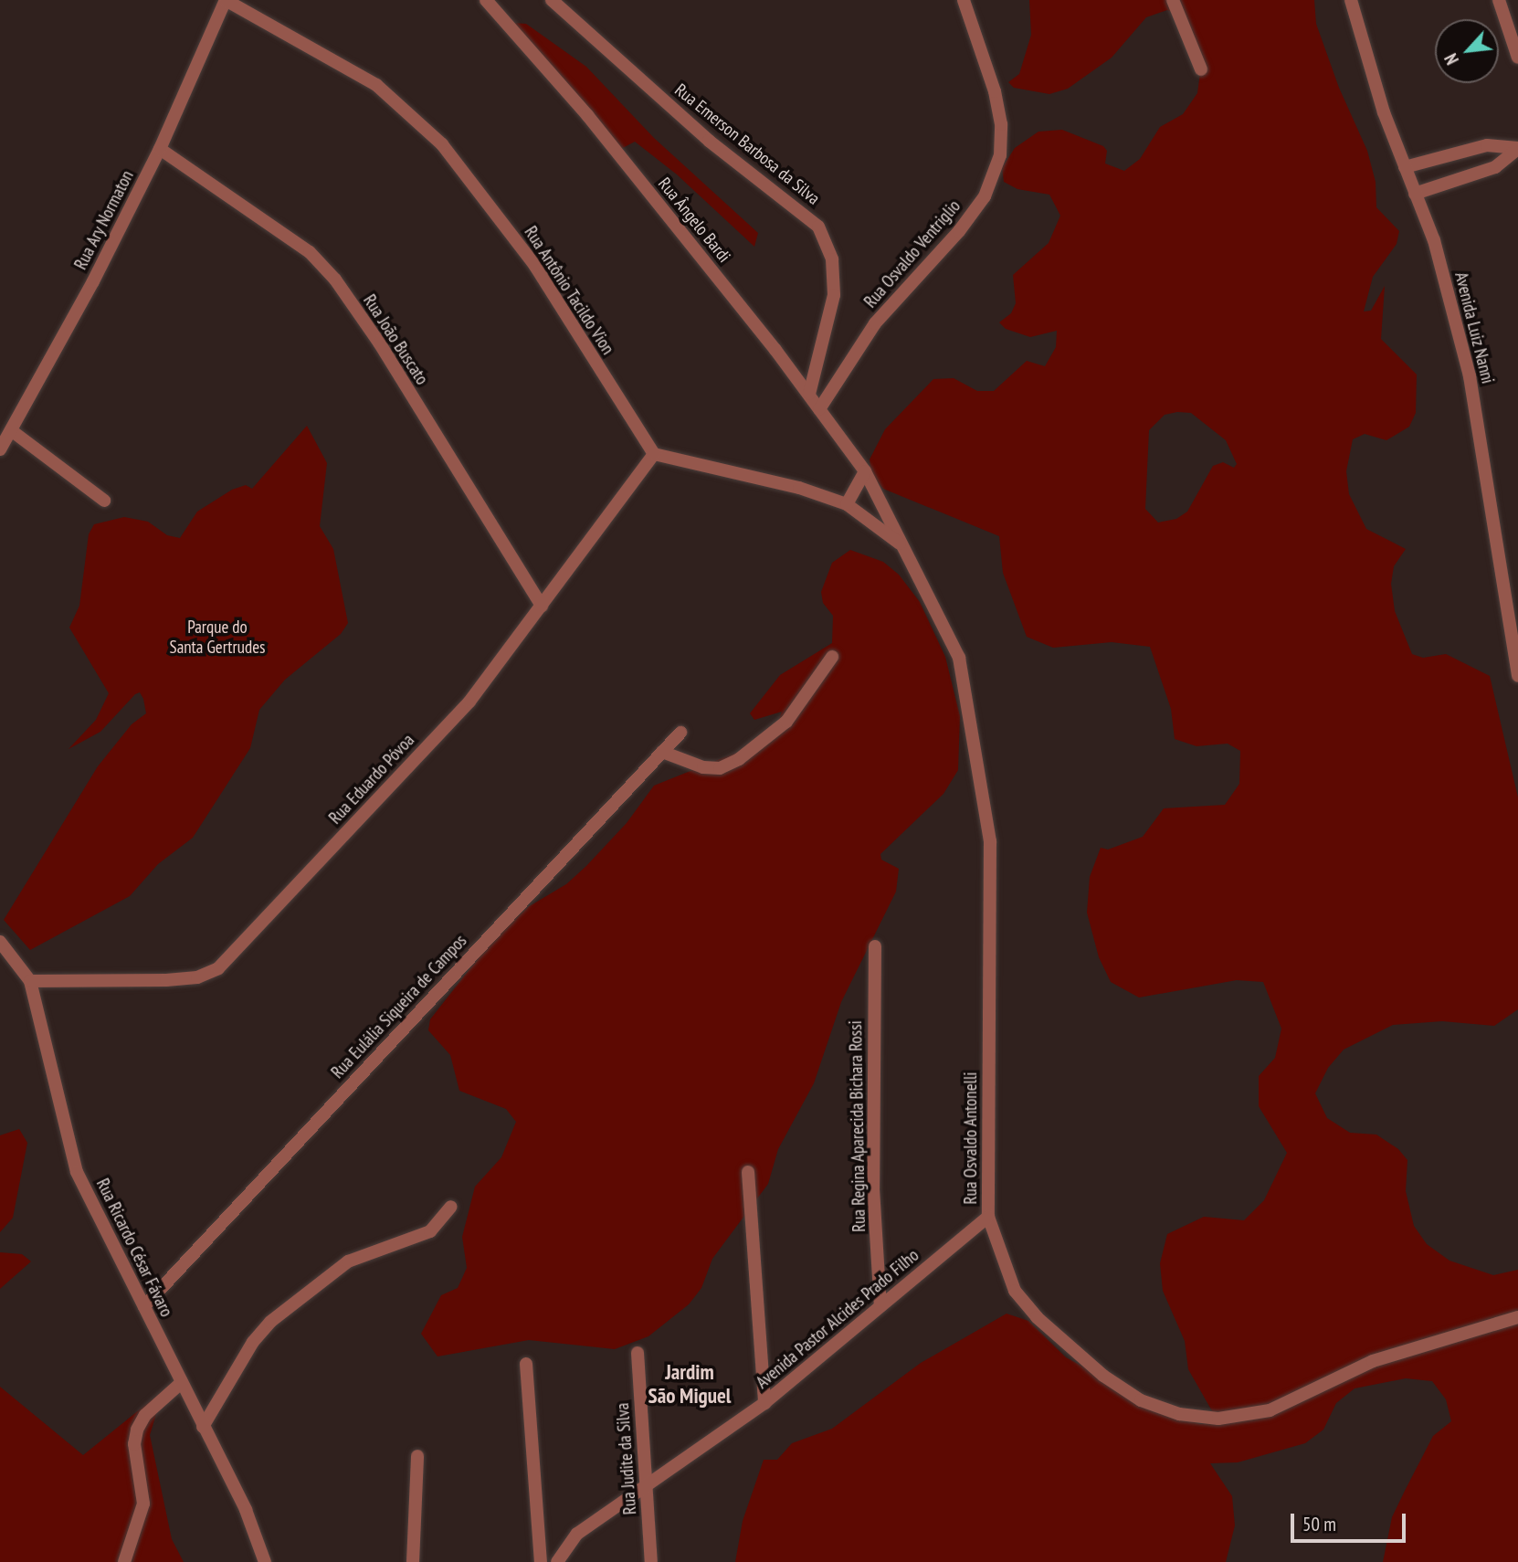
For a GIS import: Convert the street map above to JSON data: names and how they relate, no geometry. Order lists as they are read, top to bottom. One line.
{"streets":{"street":["Rua Emerson Barbosa da Silva","Rua Ary Normaton","Rua Ângelo Bardi","Rua Osvaldo Ventriglio","Rua Antônio Tacildo Vion","Avenida Luiz Nanni","Rua João Buscato","Rua Eduardo Póvoa","Rua Eulália Siqueira de Campos","Rua Regina Aparecida Bichara Rossi","Rua Osvaldo Antonelli","Rua Ricardo César Fávaro","Avenida Pastor Alcides Prado Filho","Rua Judite da Silva"]},"crossings":[["Rua Emerson Barbosa da Silva","Rua Ângelo Bardi"],["Rua Ary Normaton","Rua Antônio Tacildo Vion"],["Rua Ary Normaton","Rua João Buscato"],["Rua Ângelo Bardi","Rua Osvaldo Ventriglio"],["Rua Ângelo Bardi","Rua Osvaldo Antonelli"],["Rua Antônio Tacildo Vion","Rua Eduardo Póvoa"],["Rua João Buscato","Rua Eduardo Póvoa"],["Rua Eduardo Póvoa","Rua Ricardo César Fávaro"],["Rua Eulália Siqueira de Campos","Rua Ricardo César Fávaro"],["Rua Regina Aparecida Bichara Rossi","Avenida Pastor Alcides Prado Filho"],["Rua Osvaldo Antonelli","Avenida Pastor Alcides Prado Filho"],["Avenida Pastor Alcides Prado Filho","Rua Judite da Silva"]],"districts":["Jardim São Miguel"],"parks":["Parque do Santa Gertrudes"],"scale_bar":"50 m","north":"bottom left"}
